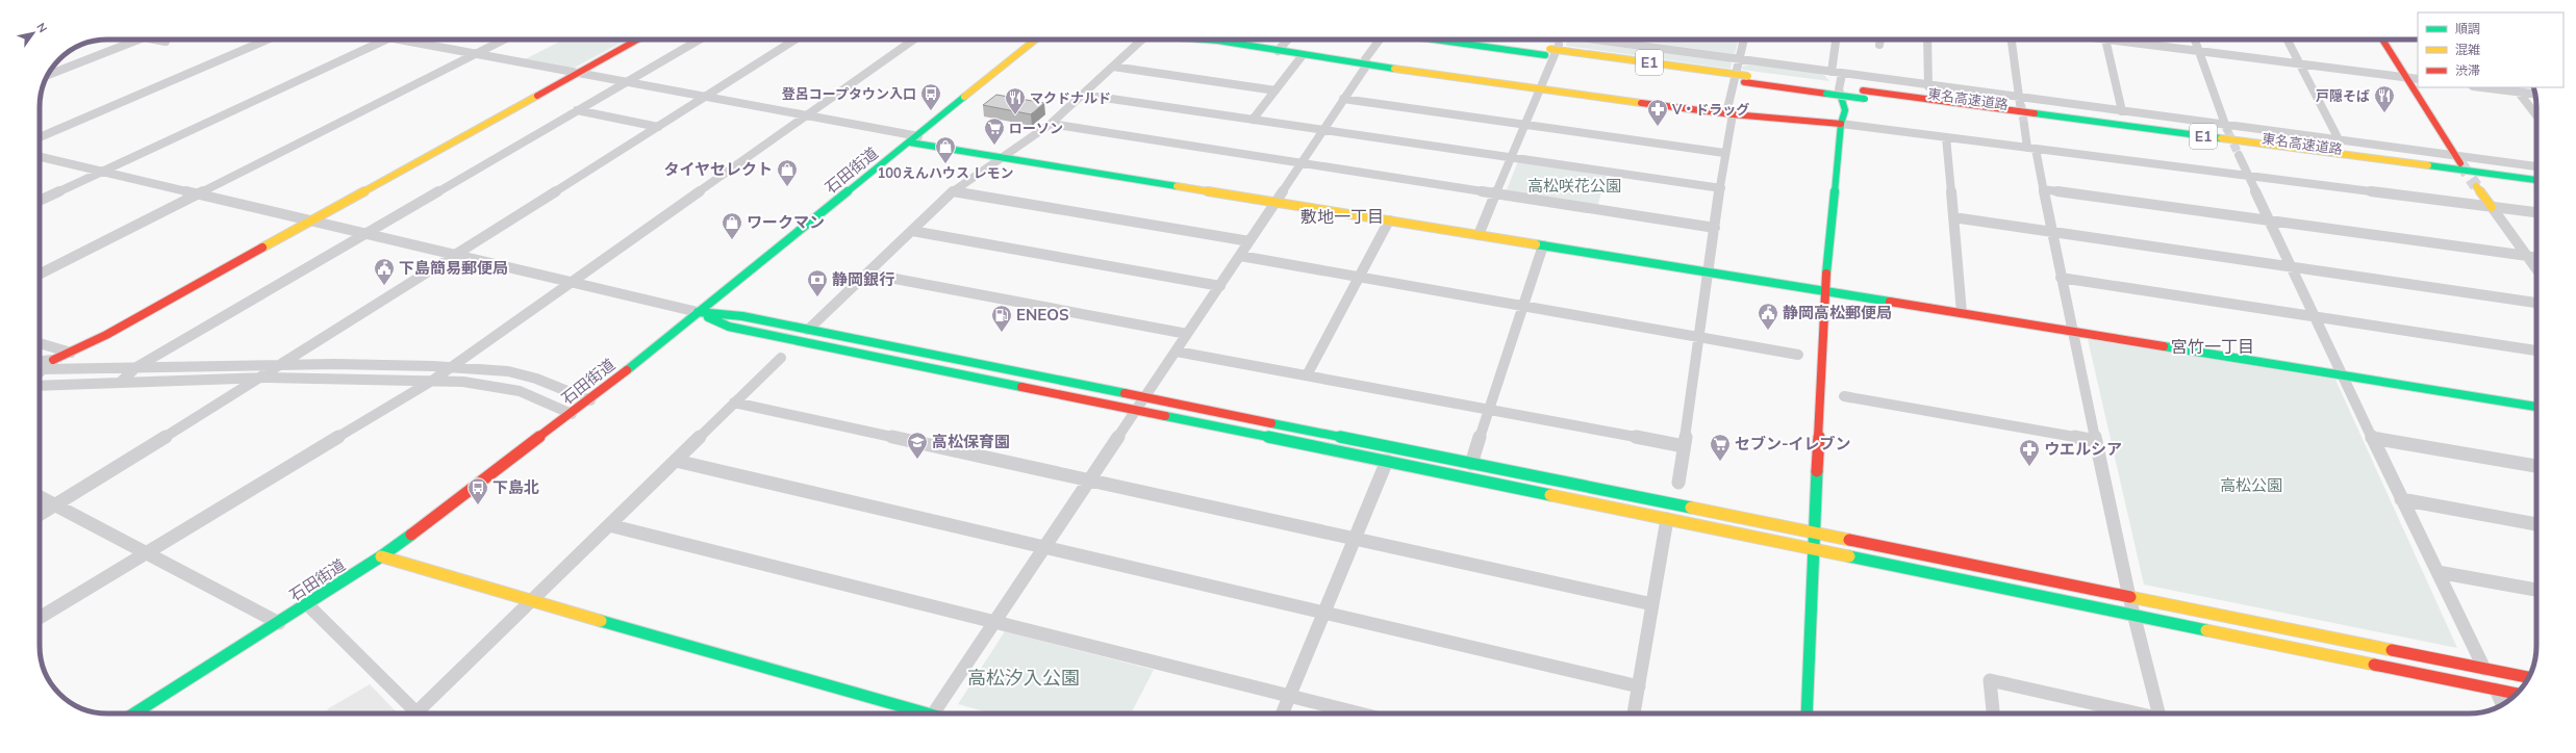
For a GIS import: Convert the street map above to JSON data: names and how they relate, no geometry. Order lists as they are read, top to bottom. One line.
{"streets":{"main road":["E1","東名高速道路","石田街道"]},"districts":["敷地一丁目","宮竹一丁目"],"parks":["高松咲花公園","高松公園","高松汐入公園"],"places":{"bus stop":["登呂コープタウン入口","下島北"],"restaurant":["戸隠そば","マクドナルド"],"pharmacy":["V・ドラッグ","ウエルシア"],"supermarket":["ローソン","セブン-イレブン"],"shop":["100えんハウス レモン","タイヤセレクト","ワークマン"],"public building":["下島簡易郵便局","静岡高松郵便局"],"bank":["静岡銀行"],"fuel station":["ENEOS"],"school or university":["高松保育園"]},"legend":["順調","混雑","渋滞"],"north":"top right"}
